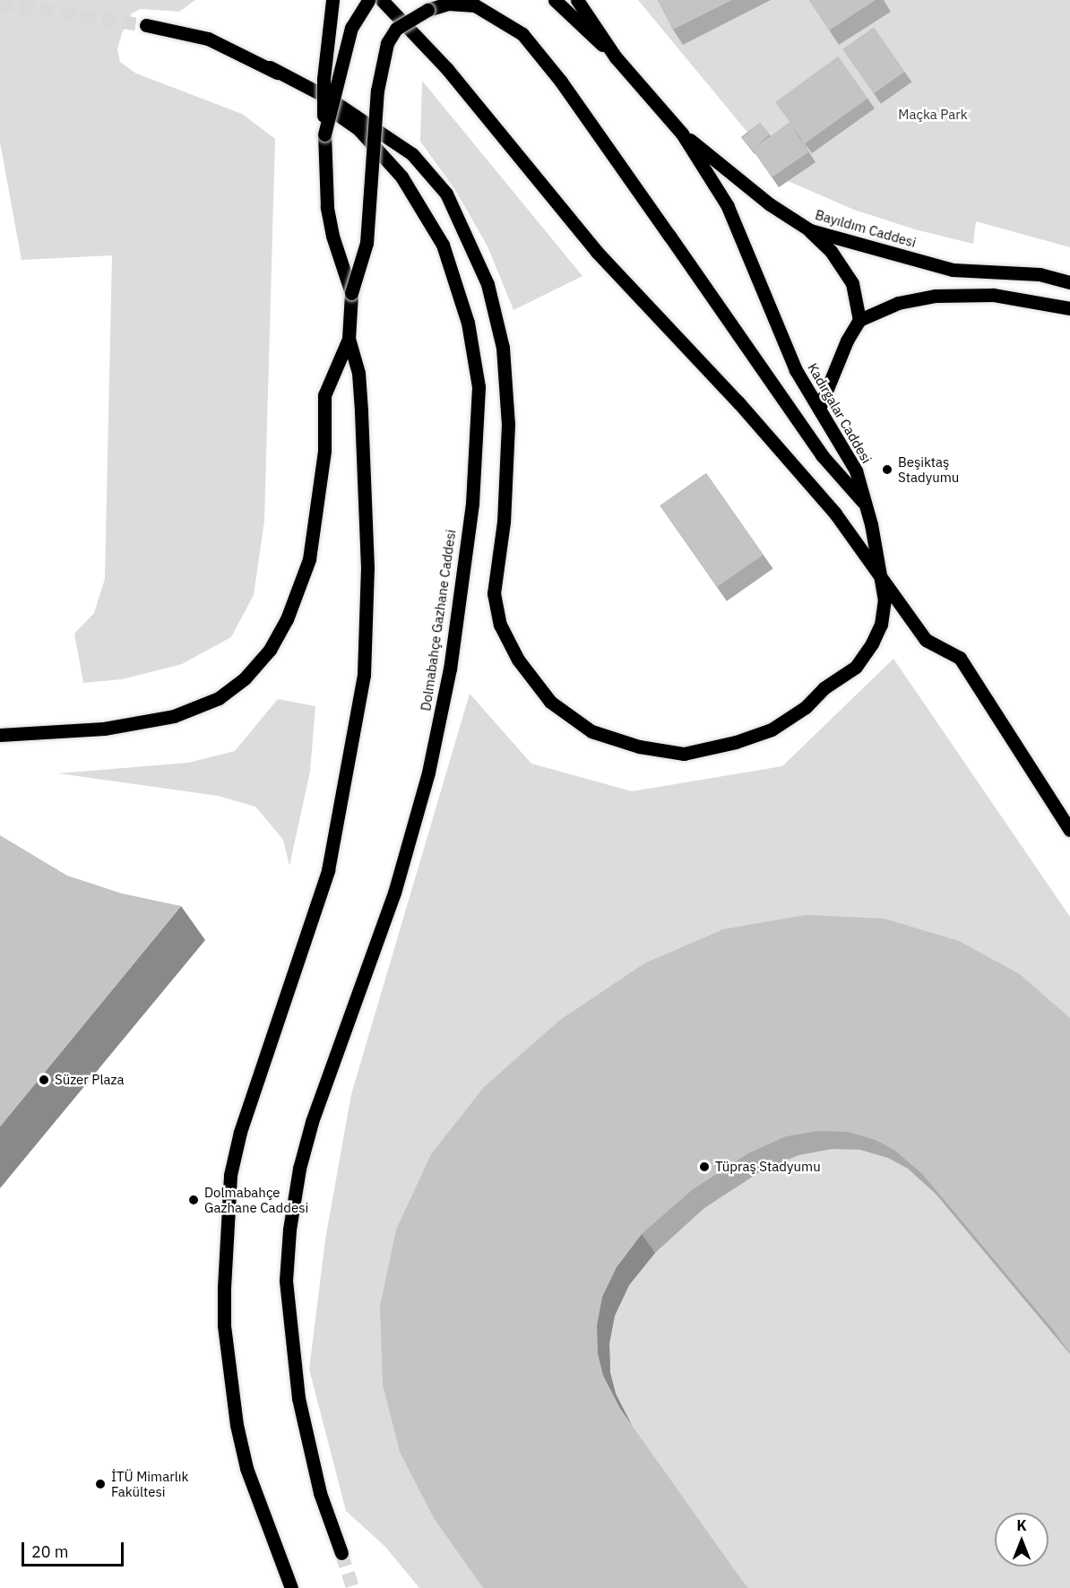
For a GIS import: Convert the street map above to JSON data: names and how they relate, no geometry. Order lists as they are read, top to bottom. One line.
{"streets":{"main road":["Bayıldım Caddesi","Kadırgalar Caddesi","Dolmabahçe Gazhane Caddesi"]},"crossings":[["Bayıldım Caddesi","Kadırgalar Caddesi"]],"parks":["Maçka Park"],"places":["Beşiktaş Stadyumu","Süzer Plaza","Tüpraş Stadyumu","Dolmabahçe Gazhane Caddesi","İTÜ Mimarlık Fakültesi"],"scale_bar":"20 m","north":"top"}
